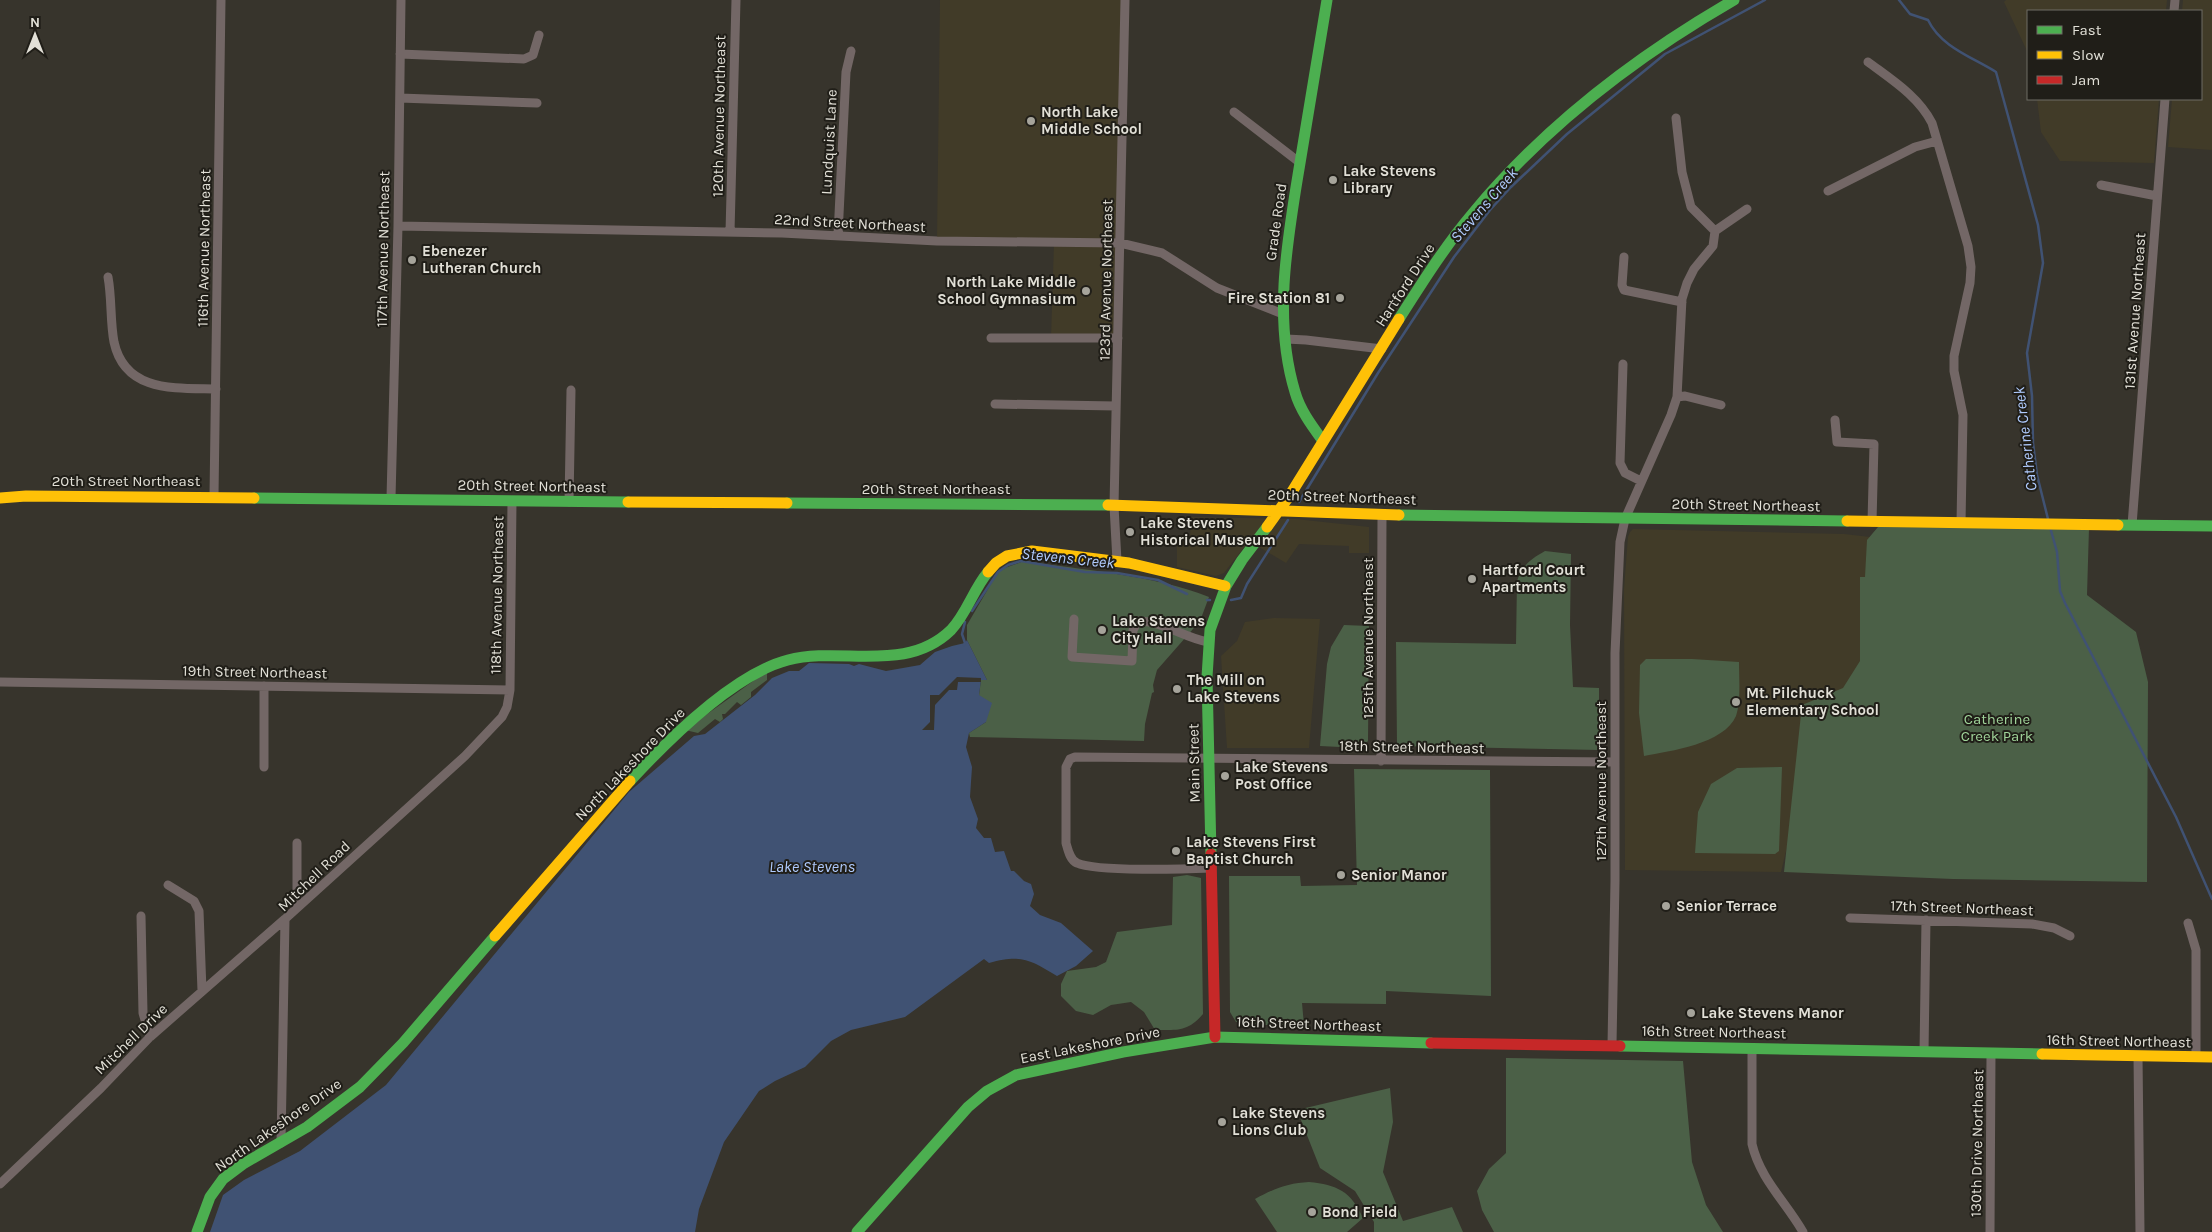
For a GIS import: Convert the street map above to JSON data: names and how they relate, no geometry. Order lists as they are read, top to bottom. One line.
{"streets":{"street":["120th Avenue Northeast","Lundquist Lane","Grade Road","22nd Street Northeast","116th Avenue Northeast","117th Avenue Northeast","123rd Avenue Northeast","Hartford Drive","131st Avenue Northeast","20th Street Northeast","118th Avenue Northeast","125th Avenue Northeast","19th Street Northeast","18th Street Northeast","Main Street","North Lakeshore Drive","127th Avenue Northeast","Mitchell Road","17th Street Northeast","16th Street Northeast","Mitchell Drive","East Lakeshore Drive","130th Drive Northeast"]},"crossings":[["120th Avenue Northeast","22nd Street Northeast"],["Lundquist Lane","22nd Street Northeast"],["Grade Road","22nd Street Northeast"],["Grade Road","Hartford Drive"],["22nd Street Northeast","117th Avenue Northeast"],["22nd Street Northeast","123rd Avenue Northeast"],["116th Avenue Northeast","20th Street Northeast"],["117th Avenue Northeast","20th Street Northeast"],["123rd Avenue Northeast","20th Street Northeast"],["123rd Avenue Northeast","North Lakeshore Drive"],["Hartford Drive","20th Street Northeast"],["Hartford Drive","Main Street"],["131st Avenue Northeast","20th Street Northeast"],["20th Street Northeast","118th Avenue Northeast"],["20th Street Northeast","125th Avenue Northeast"],["20th Street Northeast","Main Street"],["20th Street Northeast","127th Avenue Northeast"],["118th Avenue Northeast","19th Street Northeast"],["118th Avenue Northeast","Mitchell Road"],["125th Avenue Northeast","18th Street Northeast"],["19th Street Northeast","Mitchell Road"],["18th Street Northeast","Main Street"],["18th Street Northeast","127th Avenue Northeast"],["Main Street","North Lakeshore Drive"],["Main Street","16th Street Northeast"],["Main Street","East Lakeshore Drive"],["North Lakeshore Drive","Mitchell Road"],["127th Avenue Northeast","16th Street Northeast"],["Mitchell Road","Mitchell Drive"],["16th Street Northeast","East Lakeshore Drive"],["16th Street Northeast","130th Drive Northeast"]],"water":["Stevens Creek","Catherine Creek","Lake Stevens"],"parks":["Catherine Creek Park"],"places":["North Lake Middle School","Lake Stevens Library","Ebenezer Lutheran Church","North Lake Middle School Gymnasium","Fire Station 81","Lake Stevens Historical Museum","Hartford Court Apartments","Lake Stevens City Hall","The Mill on Lake Stevens","Mt. Pilchuck Elementary School","Lake Stevens Post Office","Lake Stevens First Baptist Church","Senior Manor","Senior Terrace","Lake Stevens Manor","Lake Stevens Lions Club","Bond Field"],"legend":["Fast","Slow","Jam"],"north":"top"}
